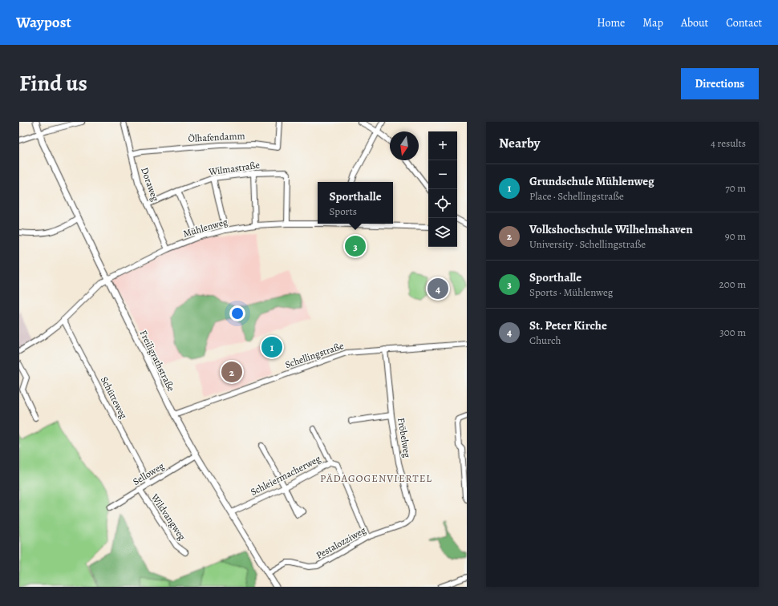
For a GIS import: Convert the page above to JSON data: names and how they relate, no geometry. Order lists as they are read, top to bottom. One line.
{"streets":{"street":["Ölhafendamm","Wilmastraße","Doraweg","Mühlenweg","Schellingstraße","Freiligrathstraße","Schütteweg","Fröbelweg","Selloweg","Schleiermacherweg","Wildvangweg","Pestalozziweg"]},"crossings":[["Ölhafendamm","Doraweg"],["Wilmastraße","Doraweg"],["Wilmastraße","Mühlenweg"],["Doraweg","Mühlenweg"],["Mühlenweg","Freiligrathstraße"],["Mühlenweg","Schütteweg"],["Schellingstraße","Freiligrathstraße"],["Schellingstraße","Fröbelweg"],["Freiligrathstraße","Selloweg"],["Freiligrathstraße","Schleiermacherweg"],["Freiligrathstraße","Pestalozziweg"],["Schütteweg","Selloweg"],["Fröbelweg","Pestalozziweg"],["Selloweg","Wildvangweg"]],"districts":["PÄDAGOGENVIERTEL"],"north":"bottom","page":{"header":"Waypost","nav":["Home","Map","About","Contact"],"title":"Find us","buttons":"Directions","heading":["Nearby","4 results"],"map_buttons":["+","−"],"list":[{"mark":"1","name":"Grundschule Mühlenweg","note":"Place · Schellingstraße","value":"70 m"},{"mark":"2","name":"Volkshochschule Wilhelmshaven","note":"University · Schellingstraße","value":"90 m"},{"mark":"3","name":"Sporthalle","note":"Sports · Mühlenweg","value":"200 m"},{"mark":"4","name":"St. Peter Kirche","note":"Church","value":"300 m"}],"popup":["Sporthalle","Sports"],"pins":["3","4","1","2"]}}
